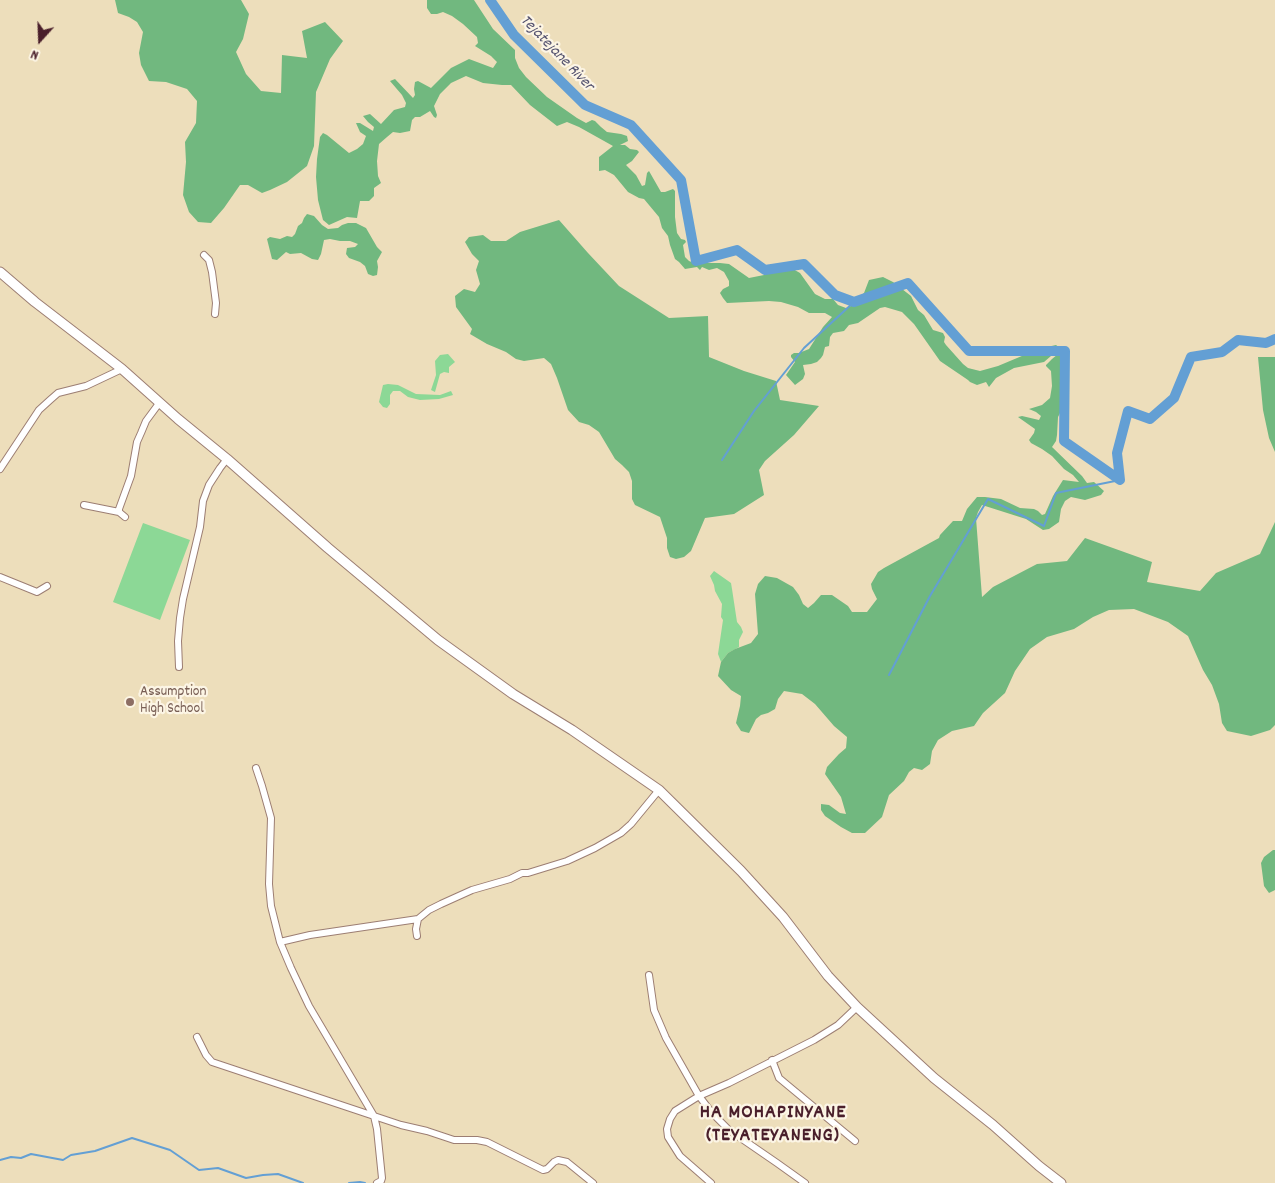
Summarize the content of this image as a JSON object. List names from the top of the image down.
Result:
{
  "districts": ["HA MOHAPINYANE (TEYATEYANENG)"],
  "water": ["Tejatejane River"],
  "places": ["Assumption High School"],
  "north": "bottom"
}
